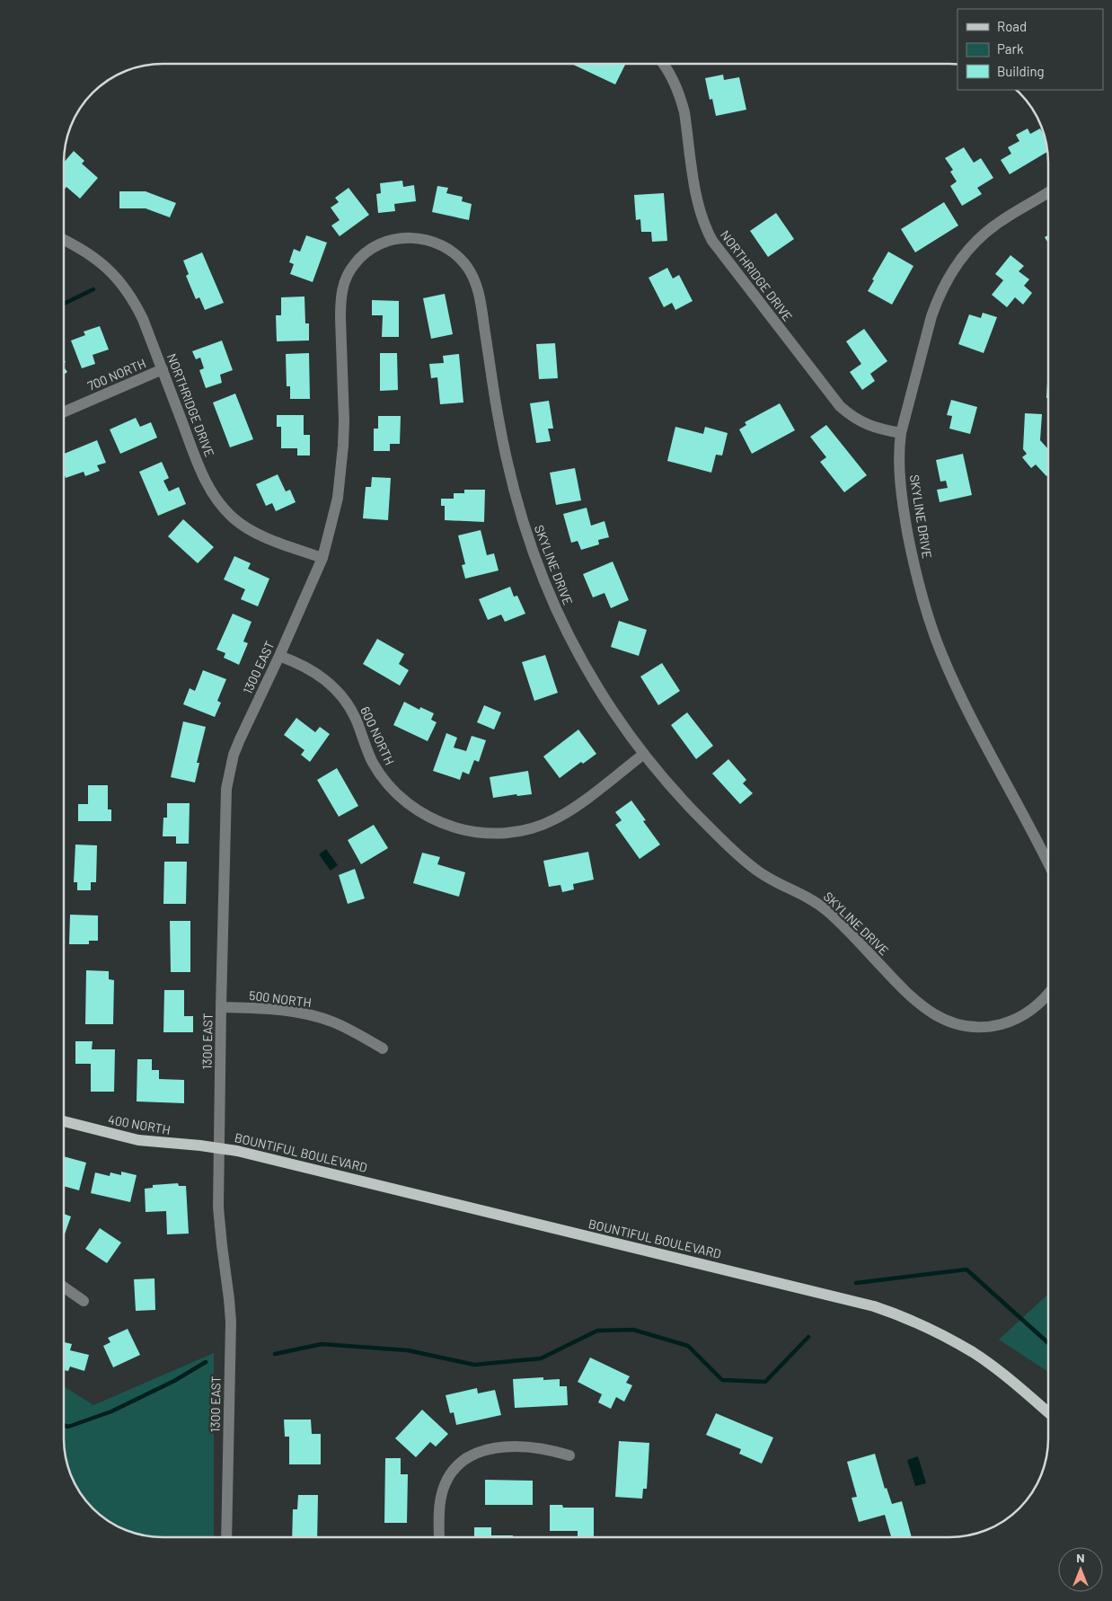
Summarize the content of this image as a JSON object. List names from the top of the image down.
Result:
{
  "streets": {
    "main road": ["400 NORTH", "BOUNTIFUL BOULEVARD"],
    "street": [
      "NORTHRIDGE DRIVE",
      "700 NORTH",
      "SKYLINE DRIVE",
      "1300 EAST",
      "600 NORTH",
      "500 NORTH"
    ]
  },
  "crossings": [
    ["NORTHRIDGE DRIVE", "700 NORTH"],
    ["NORTHRIDGE DRIVE", "SKYLINE DRIVE"],
    ["NORTHRIDGE DRIVE", "1300 EAST"],
    ["SKYLINE DRIVE", "1300 EAST"],
    ["SKYLINE DRIVE", "600 NORTH"],
    ["1300 EAST", "600 NORTH"],
    ["1300 EAST", "500 NORTH"],
    ["1300 EAST", "400 NORTH"],
    ["1300 EAST", "BOUNTIFUL BOULEVARD"],
    ["400 NORTH", "BOUNTIFUL BOULEVARD"]
  ],
  "legend": ["Road", "Park", "Building"],
  "north": "top"
}
